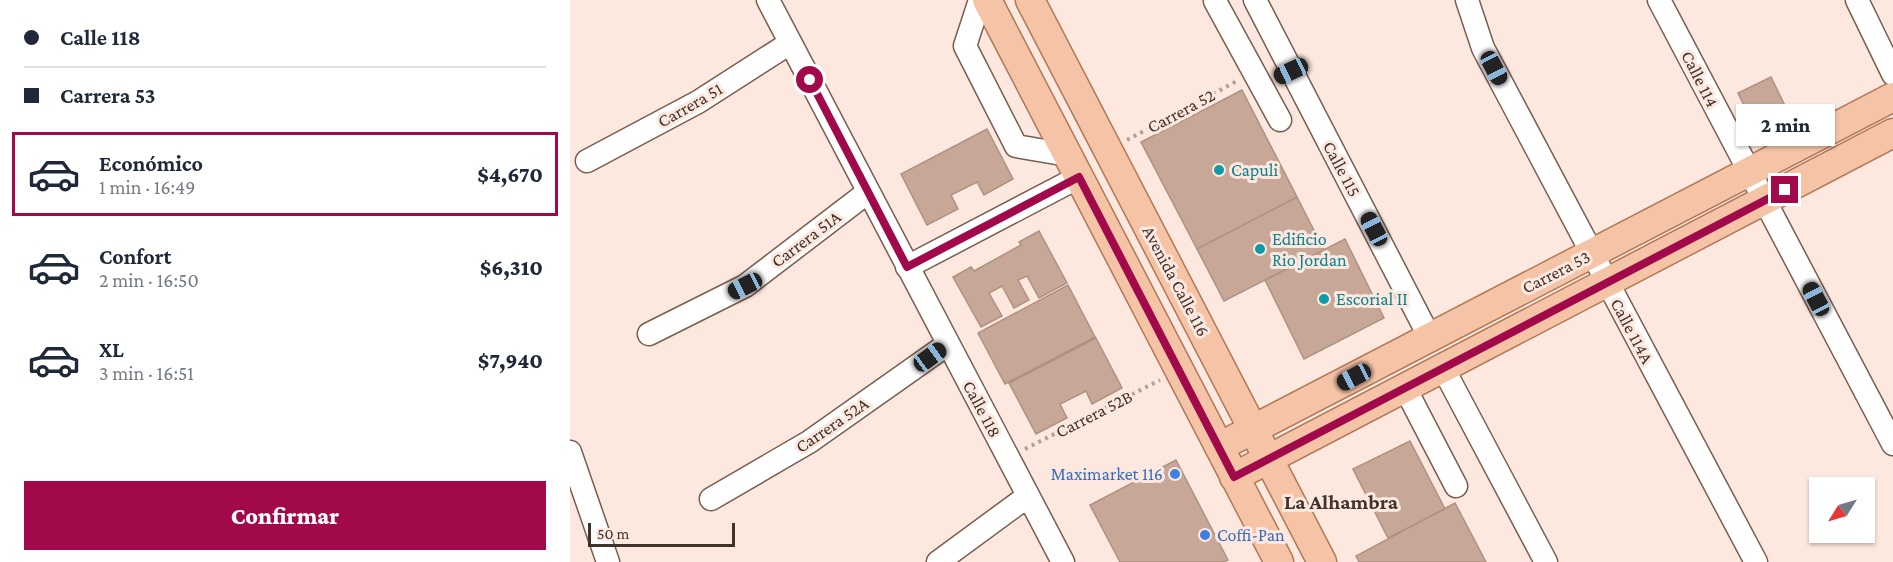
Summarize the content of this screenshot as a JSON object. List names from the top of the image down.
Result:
{
  "streets": {
    "main road": ["Carrera 53", "Avenida Calle 116"],
    "street": [
      "Calle 114",
      "Carrera 51",
      "Calle 115",
      "Carrera 51A",
      "Calle 114A",
      "Calle 118",
      "Carrera 52A"
    ],
    "path": ["Carrera 52", "Carrera 52B"]
  },
  "crossings": [
    ["Calle 114", "Carrera 53"],
    ["Carrera 51", "Calle 118"],
    ["Carrera 52", "Avenida Calle 116"],
    ["Calle 115", "Carrera 53"],
    ["Carrera 51A", "Calle 118"],
    ["Carrera 53", "Avenida Calle 116"],
    ["Carrera 53", "Calle 114A"],
    ["Avenida Calle 116", "Carrera 52B"],
    ["Calle 118", "Carrera 52B"],
    ["Calle 118", "Carrera 52A"]
  ],
  "districts": ["La Alhambra"],
  "places": [
    "Capuli",
    "Edificio Rio Jordan",
    "Escorial II",
    "Maximarket 116",
    "Coffi-Pan"
  ],
  "scale_bar": "50 m",
  "north": "bottom left",
  "page": {
    "banner": ["Calle 118", "Carrera 53"],
    "bubble": "2 min",
    "list": [
      {
        "name": "Económico",
        "note": "1 min · 16:49",
        "value": "$4,670"
      },
      {
        "name": "Confort",
        "note": "2 min · 16:50",
        "value": "$6,310"
      },
      {
        "name": "XL",
        "note": "3 min · 16:51",
        "value": "$7,940"
      }
    ],
    "buttons": "Confirmar",
    "scale": "50 m"
  }
}
